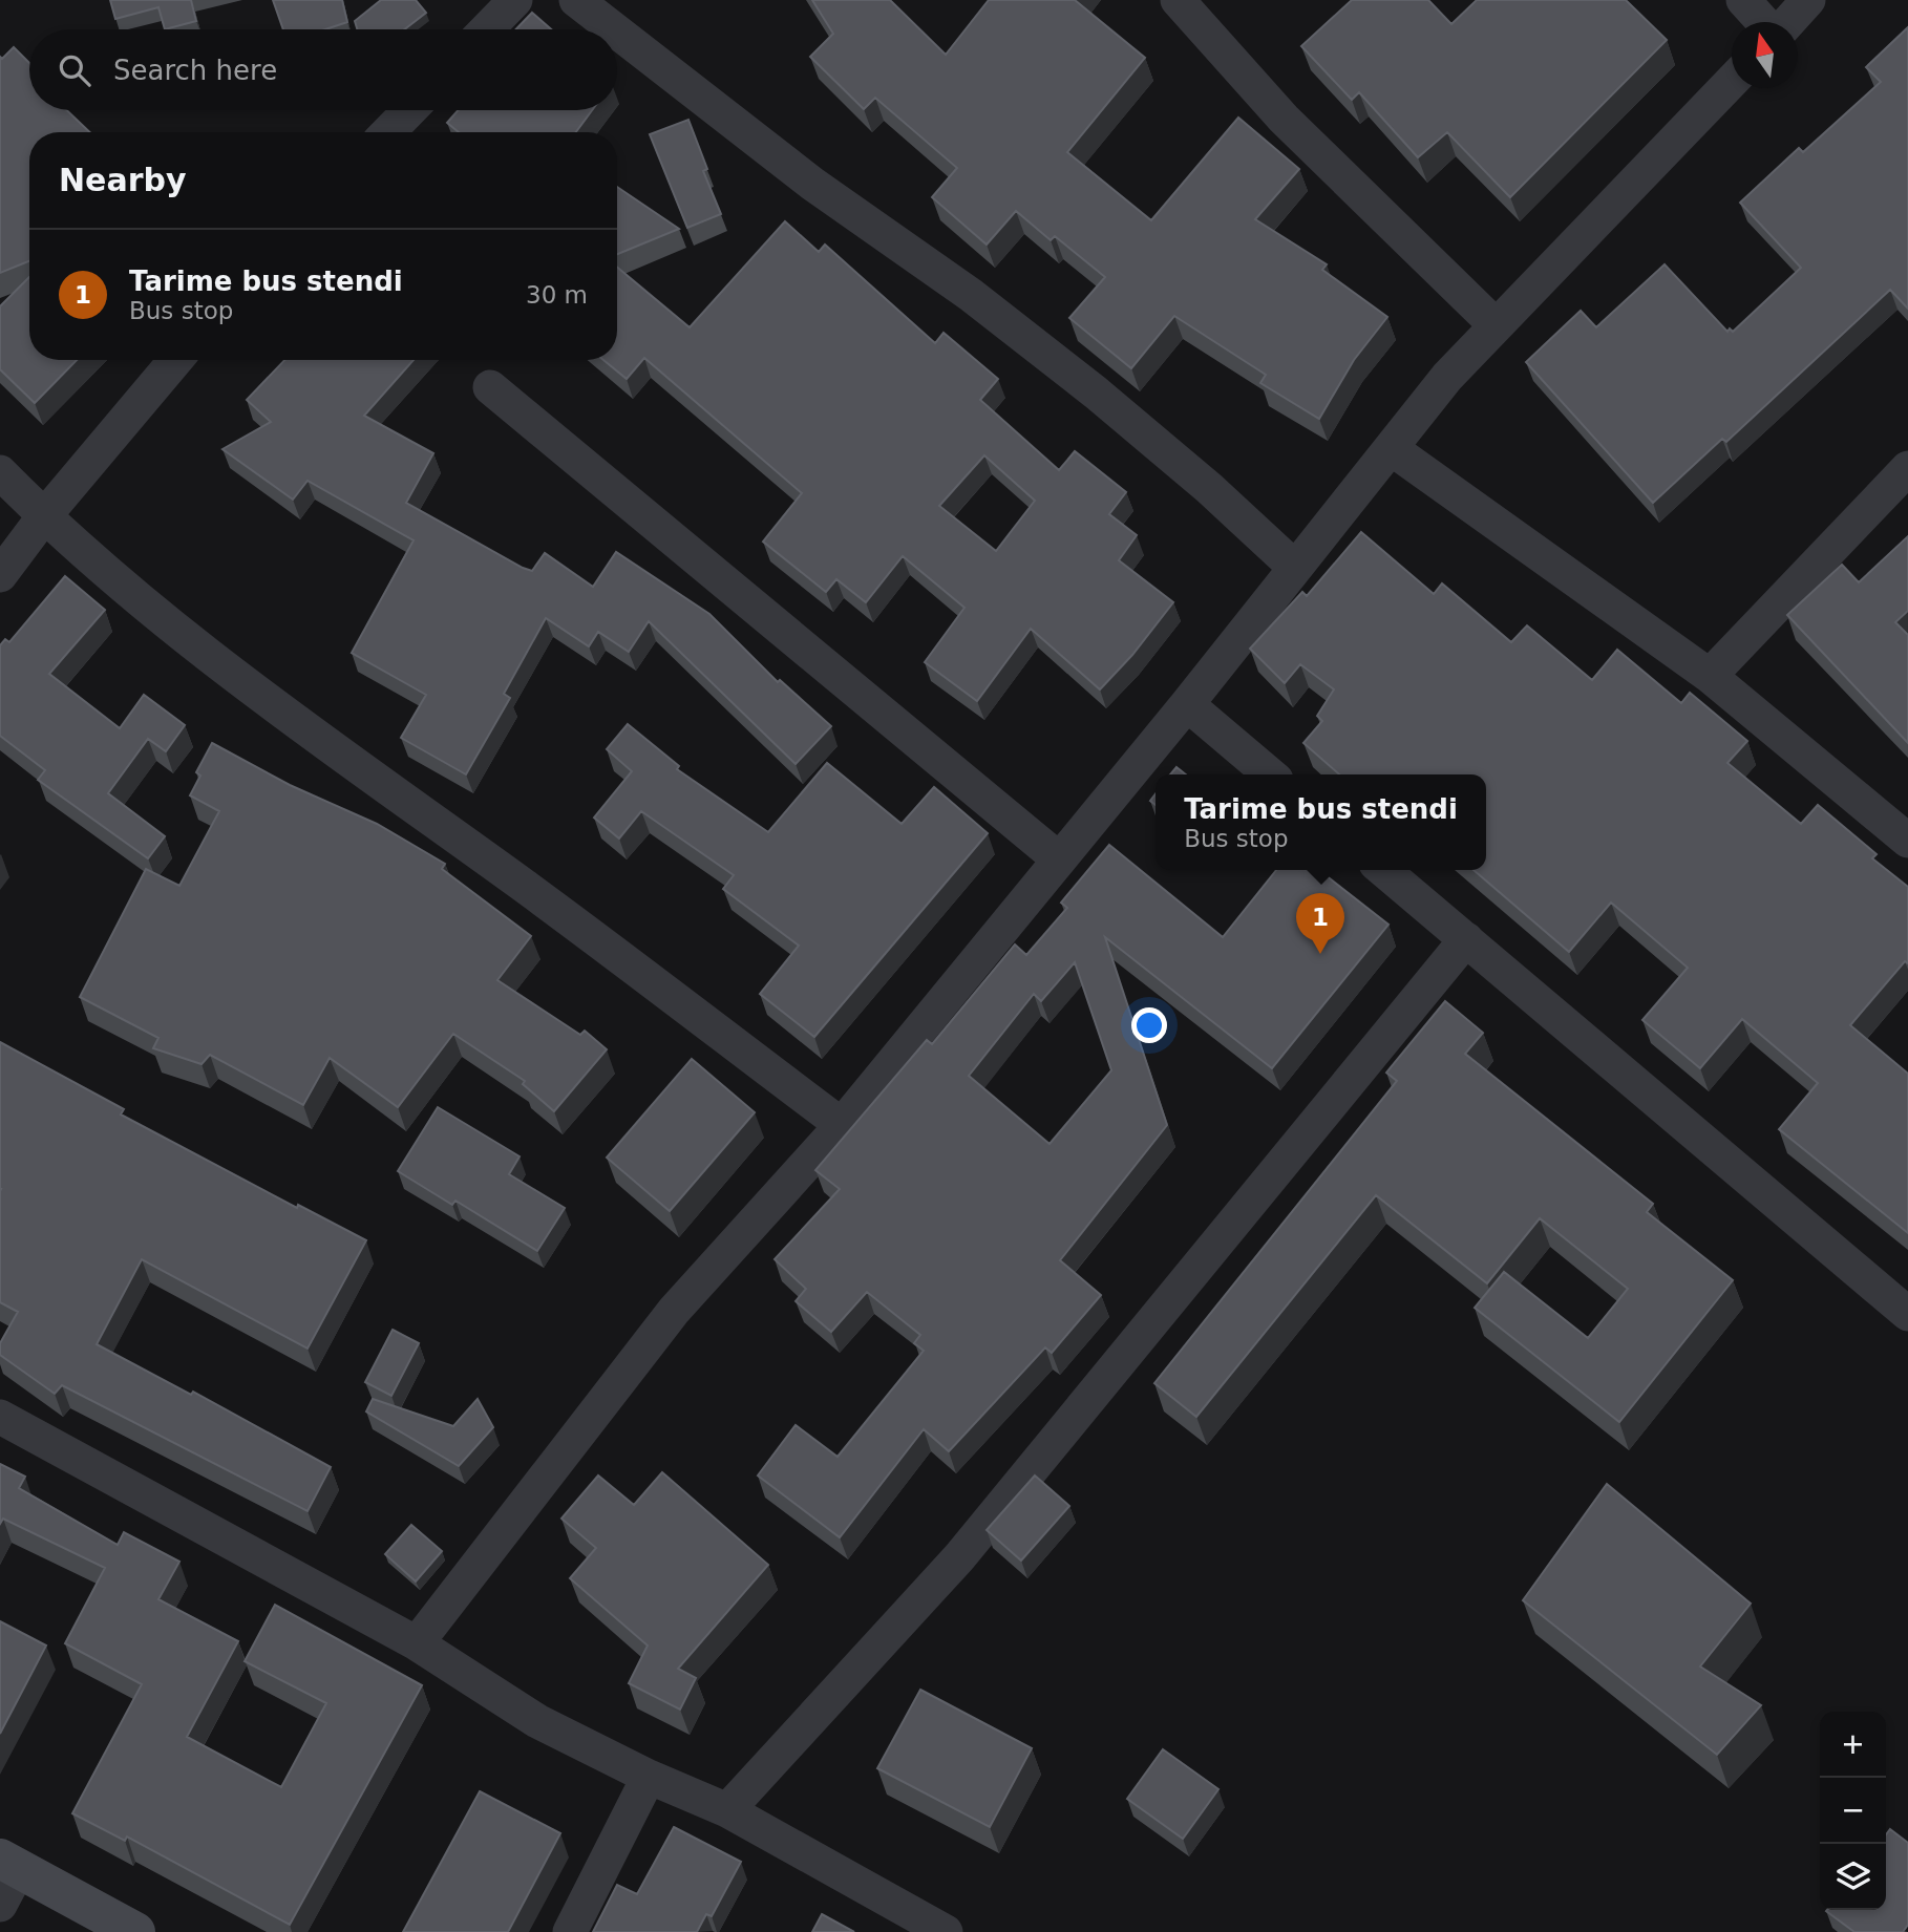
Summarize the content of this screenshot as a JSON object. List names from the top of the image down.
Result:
{
  "north": "top",
  "page": {
    "search": "Search here",
    "heading": "Nearby",
    "list": [
      {
        "mark": "1",
        "name": "Tarime bus stendi",
        "note": "Bus stop",
        "value": "30 m"
      }
    ],
    "popup": ["Tarime bus stendi", "Bus stop"],
    "pins": "1",
    "map_buttons": ["+", "−"]
  }
}
